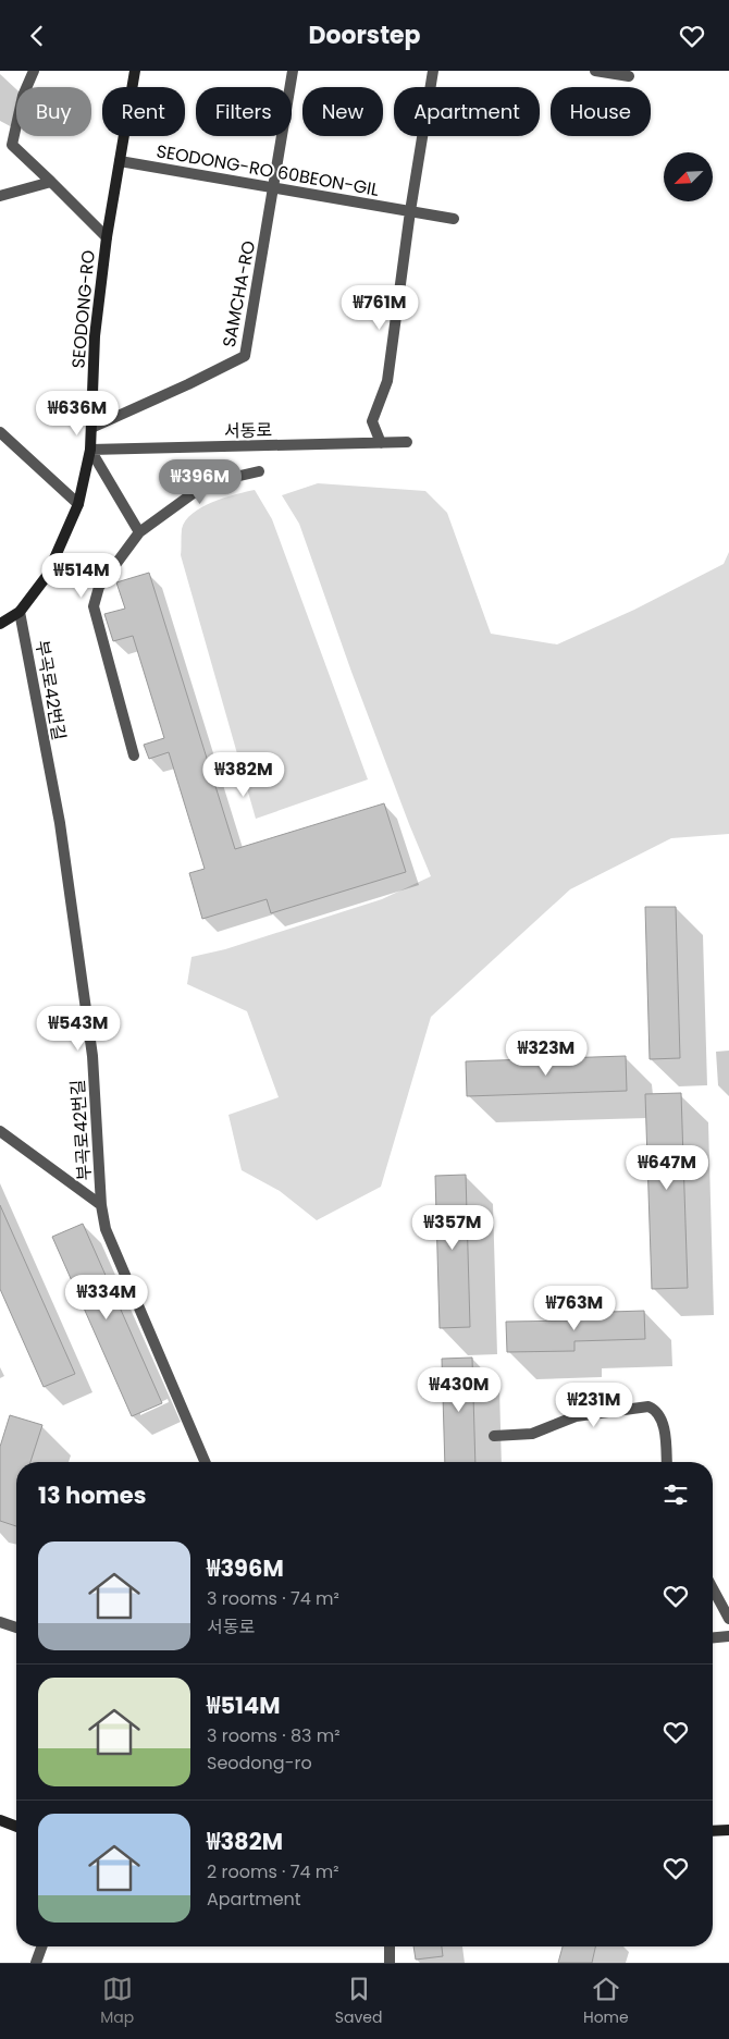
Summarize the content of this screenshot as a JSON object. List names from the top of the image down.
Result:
{
  "streets": {
    "street": [
      "SEODONG-RO 60BEON-GIL",
      "SAMCHA-RO",
      "SEODONG-RO",
      "서동로",
      "부곡로42번길"
    ]
  },
  "crossings": [
    ["SEODONG-RO 60BEON-GIL", "SAMCHA-RO"],
    ["SEODONG-RO 60BEON-GIL", "SEODONG-RO"],
    ["SAMCHA-RO", "SEODONG-RO"],
    ["SEODONG-RO", "서동로"],
    ["SEODONG-RO", "부곡로42번길"]
  ],
  "north": "bottom left",
  "page": {
    "header": "Doorstep",
    "chip": [
      "Buy",
      "Rent",
      "Filters",
      "New",
      "Apartment",
      "House"
    ],
    "price": [
      "₩761M",
      "₩636M",
      "₩396M",
      "₩514M",
      "₩382M",
      "₩543M",
      "₩323M",
      "₩647M",
      "₩357M",
      "₩334M",
      "₩763M",
      "₩430M",
      "₩231M"
    ],
    "heading": "13 homes",
    "list": [
      {
        "name": "₩396M",
        "note": "3 rooms · 74 m² · 서동로"
      },
      {
        "name": "₩514M",
        "note": "3 rooms · 83 m² · Seodong-ro"
      },
      {
        "name": "₩382M",
        "note": "2 rooms · 74 m² · Apartment"
      }
    ],
    "tabs": ["Map", "Saved", "Home"]
  }
}
